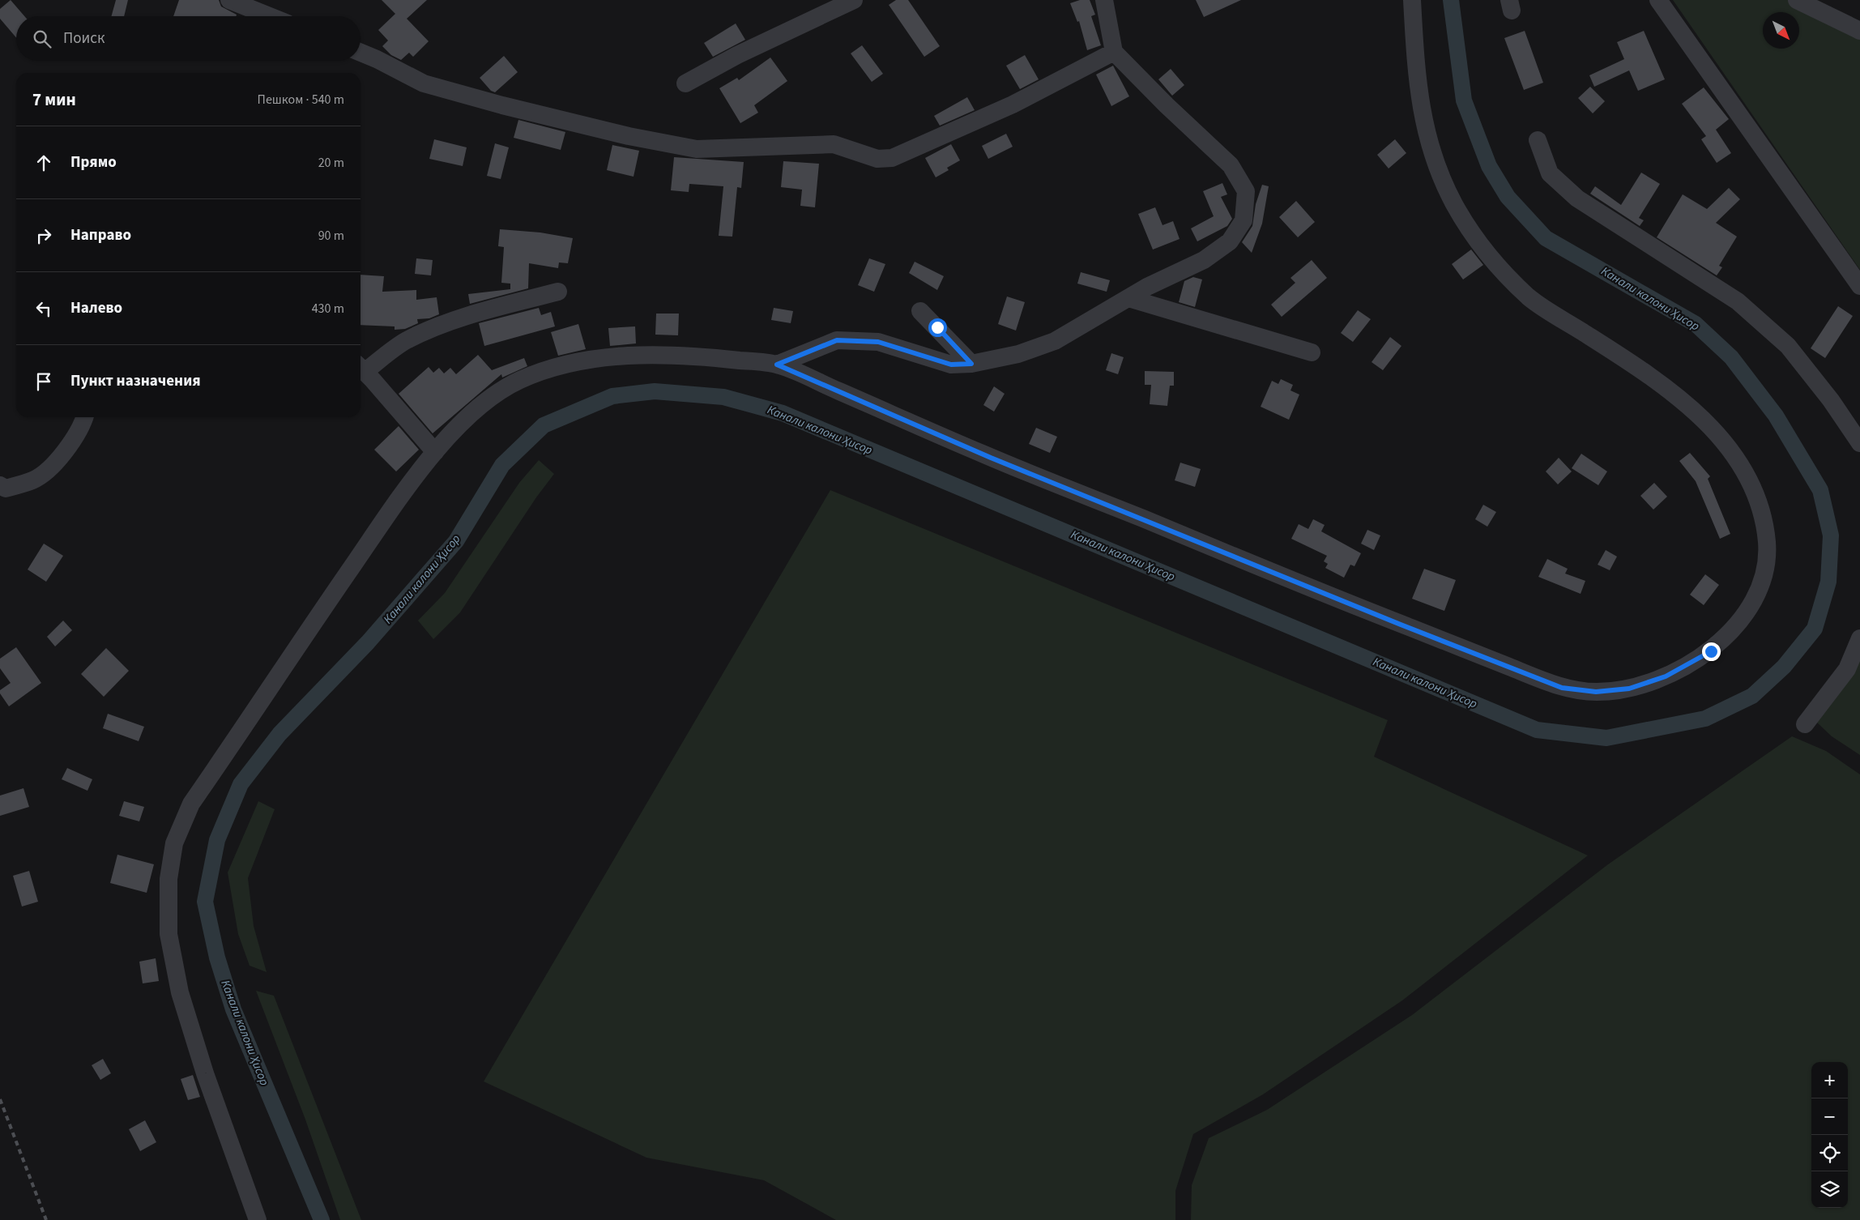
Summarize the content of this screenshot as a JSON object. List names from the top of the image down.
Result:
{
  "water": ["Канали калони Ҳисор"],
  "north": "bottom right",
  "page": {
    "search": "Поиск",
    "heading": ["7 мин", "Пешком · 540 m"],
    "list": [
      ["Прямо", "20 m"],
      ["Направо", "90 m"],
      ["Налево", "430 m"],
      "Пункт назначения"
    ],
    "map_buttons": ["+", "−"]
  }
}
